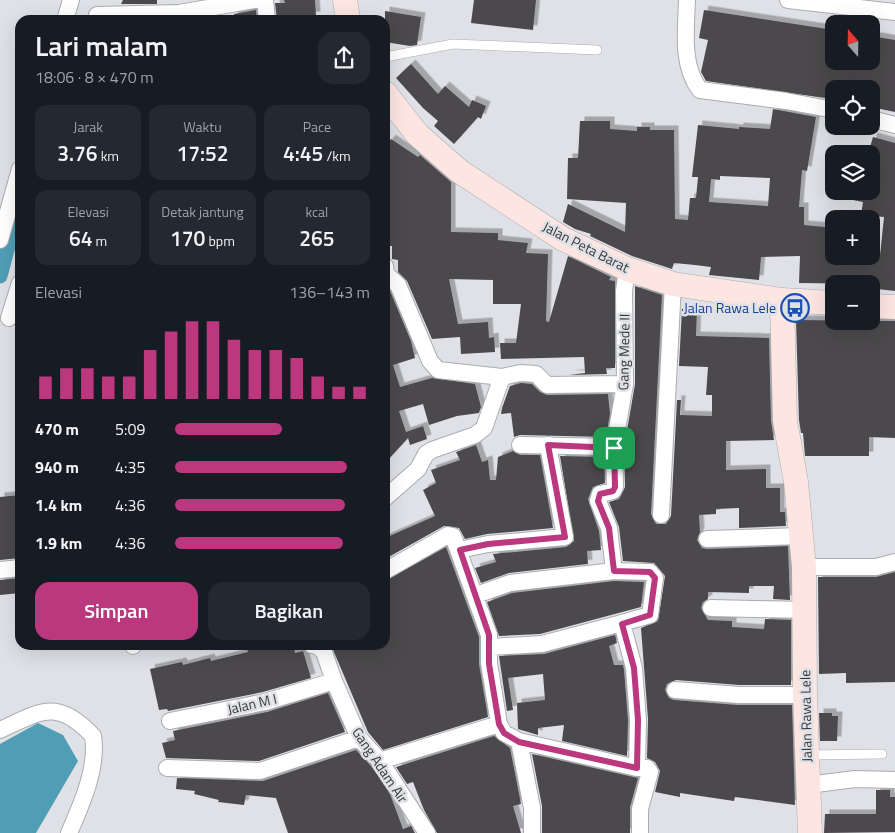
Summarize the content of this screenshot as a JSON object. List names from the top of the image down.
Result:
{
  "streets": {
    "main road": ["Jalan Peta Barat", "Jalan Rawa Lele"],
    "street": ["Gang Mede II", "Jalan M I", "Gang Adam Air"]
  },
  "crossings": [
    ["Jalan Peta Barat", "Gang Mede II"],
    ["Jalan Peta Barat", "Jalan Rawa Lele"],
    ["Jalan M I", "Gang Adam Air"]
  ],
  "places": {
    "bus stop": ["Jalan Rawa Lele"]
  },
  "north": "top",
  "page": {
    "map_buttons": ["+", "−"],
    "heading": ["Lari malam", "18:06 · 8 × 470 m"],
    "stats": [
      ["Jarak", "3.76 km"],
      ["Waktu", "17:52"],
      ["Pace", "4:45 /km"],
      ["Elevasi", "64 m"],
      ["Detak jantung", "170 bpm"],
      ["kcal", "265"]
    ],
    "chart": ["Elevasi", "136–143 m"],
    "list": [
      {
        "name": "470 m",
        "note": "5:09"
      },
      {
        "name": "940 m",
        "note": "4:35"
      },
      {
        "name": "1.4 km",
        "note": "4:36"
      },
      {
        "name": "1.9 km",
        "note": "4:36"
      }
    ],
    "buttons": ["Simpan", "Bagikan"]
  }
}
